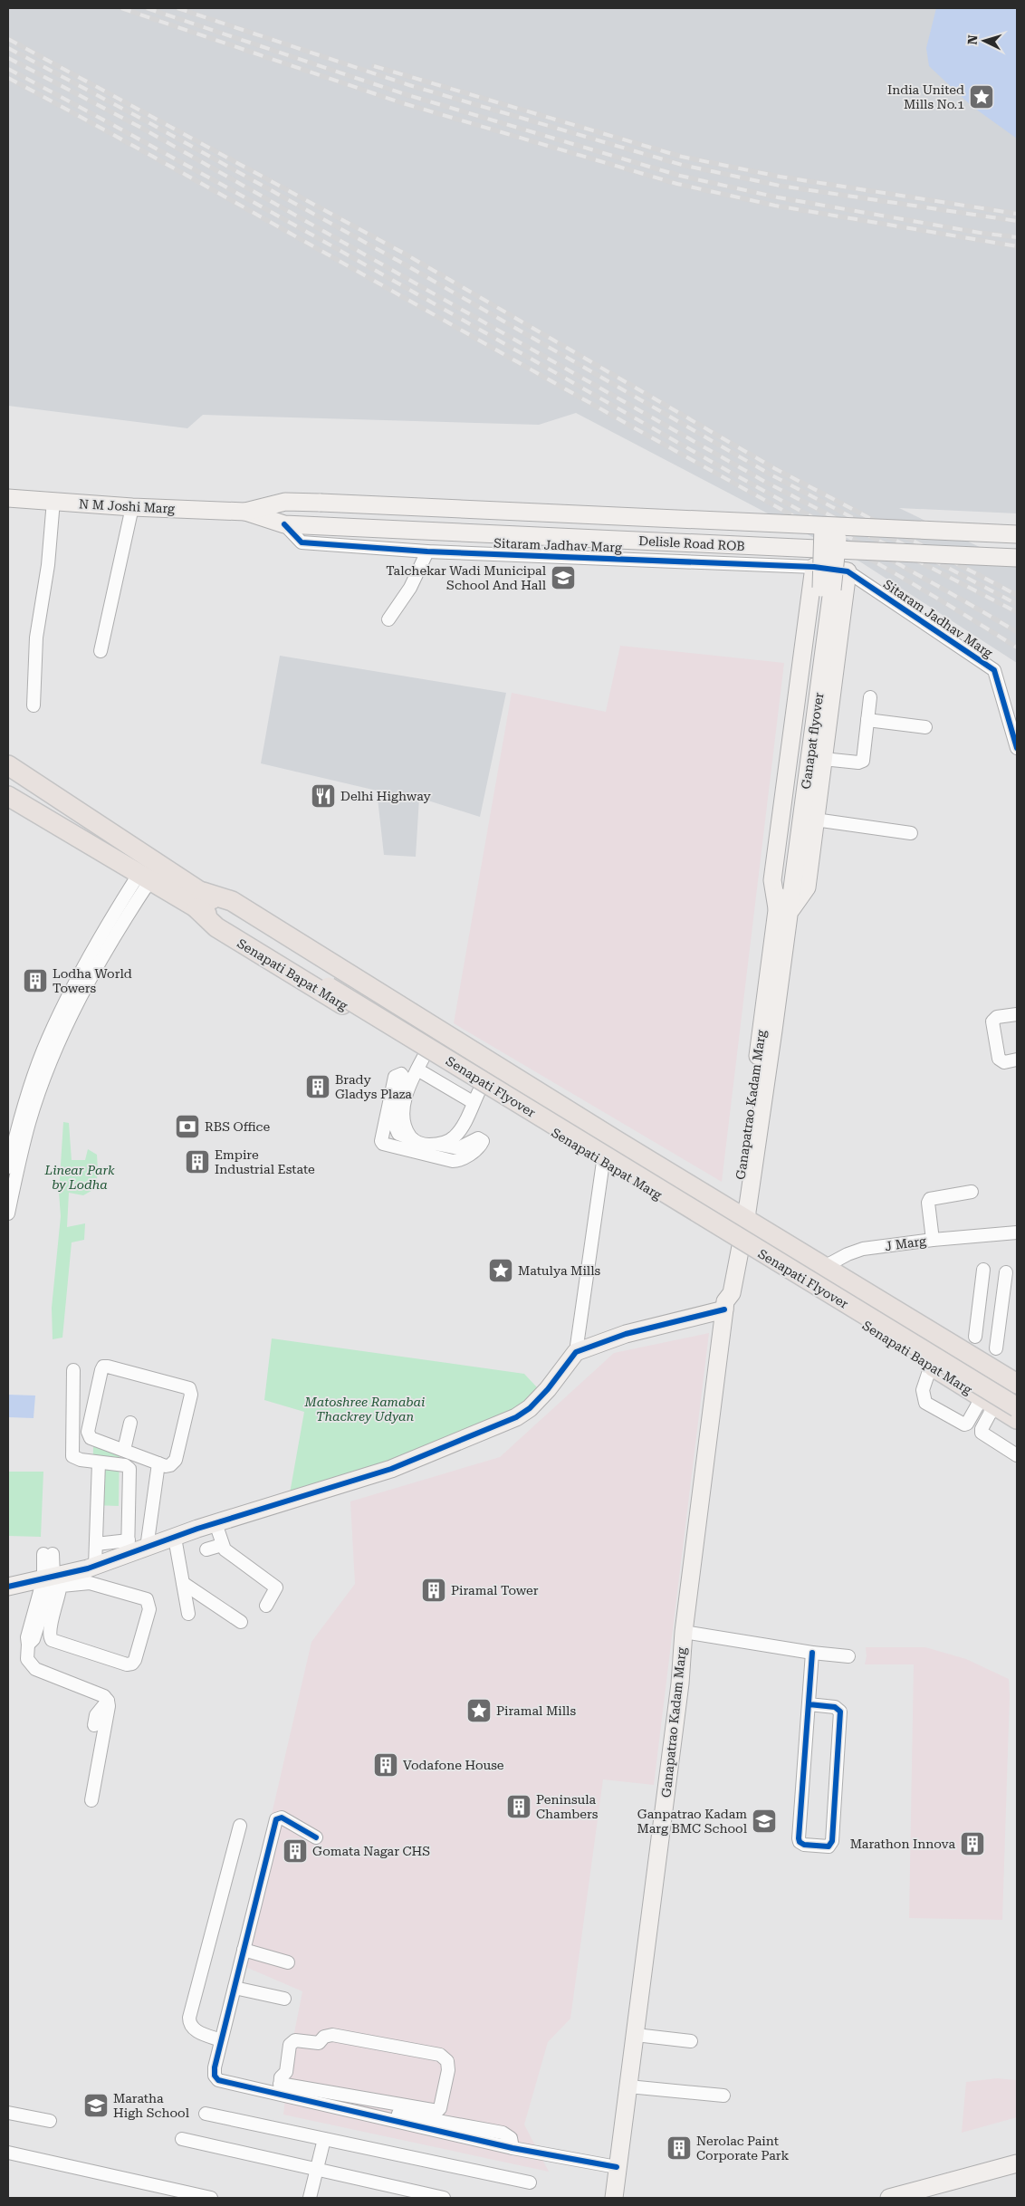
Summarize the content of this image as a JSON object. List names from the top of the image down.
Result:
{
  "streets": {
    "main road": [
      "N M Joshi Marg",
      "Delisle Road ROB",
      "Ganapat flyover",
      "Senapati Bapat Marg",
      "Senapati Flyover",
      "Ganapatrao Kadam Marg"
    ],
    "street": ["Sitaram Jadhav Marg", "J Marg"]
  },
  "crossings": [
    ["N M Joshi Marg", "Delisle Road ROB"],
    ["Delisle Road ROB", "Sitaram Jadhav Marg"],
    ["Delisle Road ROB", "Ganapat flyover"],
    ["Ganapat flyover", "Ganapatrao Kadam Marg"],
    ["Senapati Bapat Marg", "Senapati Flyover"],
    ["Senapati Bapat Marg", "Ganapatrao Kadam Marg"],
    ["Senapati Bapat Marg", "J Marg"]
  ],
  "parks": ["Linear Park by Lodha", "Matoshree Ramabai Thackrey Udyan"],
  "places": {
    "place": ["India United Mills No.1", "Matulya Mills", "Piramal Mills"],
    "school or university": ["Talchekar Wadi Municipal School And Hall", "Ganpatrao Kadam Marg BMC School", "Maratha High School"],
    "restaurant": ["Delhi Highway"],
    "building": [
      "Lodha World Towers",
      "Brady Gladys Plaza",
      "Empire Industrial Estate",
      "Piramal Tower",
      "Vodafone House",
      "Peninsula Chambers",
      "Marathon Innova",
      "Gomata Nagar CHS",
      "Nerolac Paint Corporate Park"
    ],
    "bank": ["RBS Office"]
  },
  "north": "left"
}
